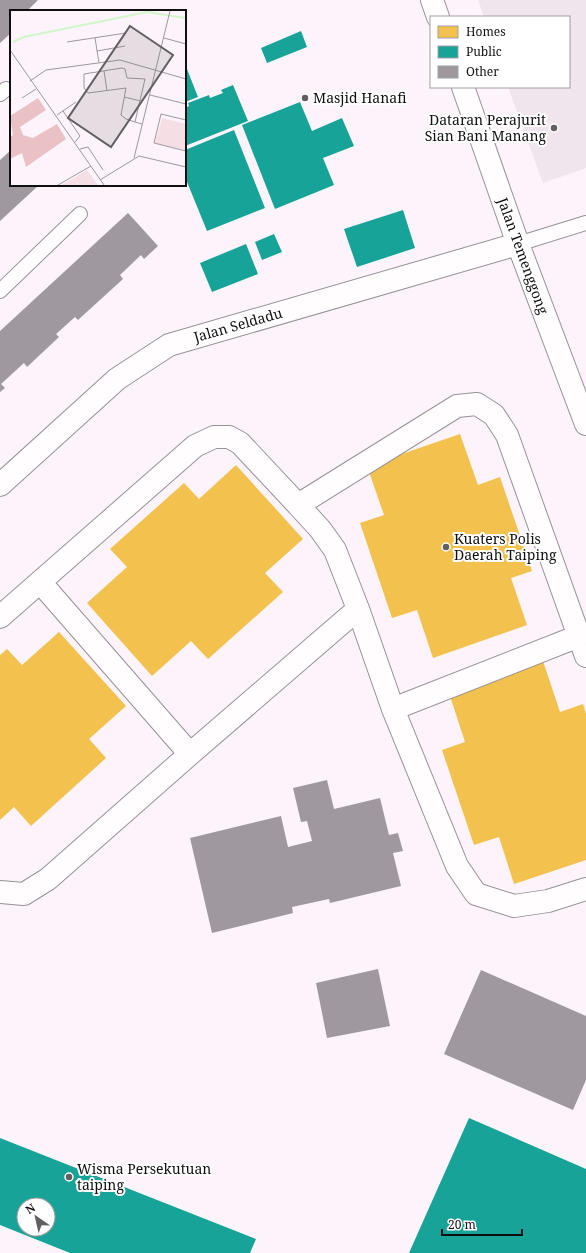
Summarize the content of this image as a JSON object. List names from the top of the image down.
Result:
{
  "streets": {
    "street": ["Jalan Temenggong", "Jalan Seldadu"]
  },
  "crossings": [
    ["Jalan Temenggong", "Jalan Seldadu"]
  ],
  "places": [
    "Masjid Hanafi",
    "Dataran Perajurit Sian Bani Manang",
    "Kuaters Polis Daerah Taiping",
    "Wisma Persekutuan taiping"
  ],
  "legend": ["Homes", "Public", "Other"],
  "scale_bar": "20 m",
  "north": "top left"
}
